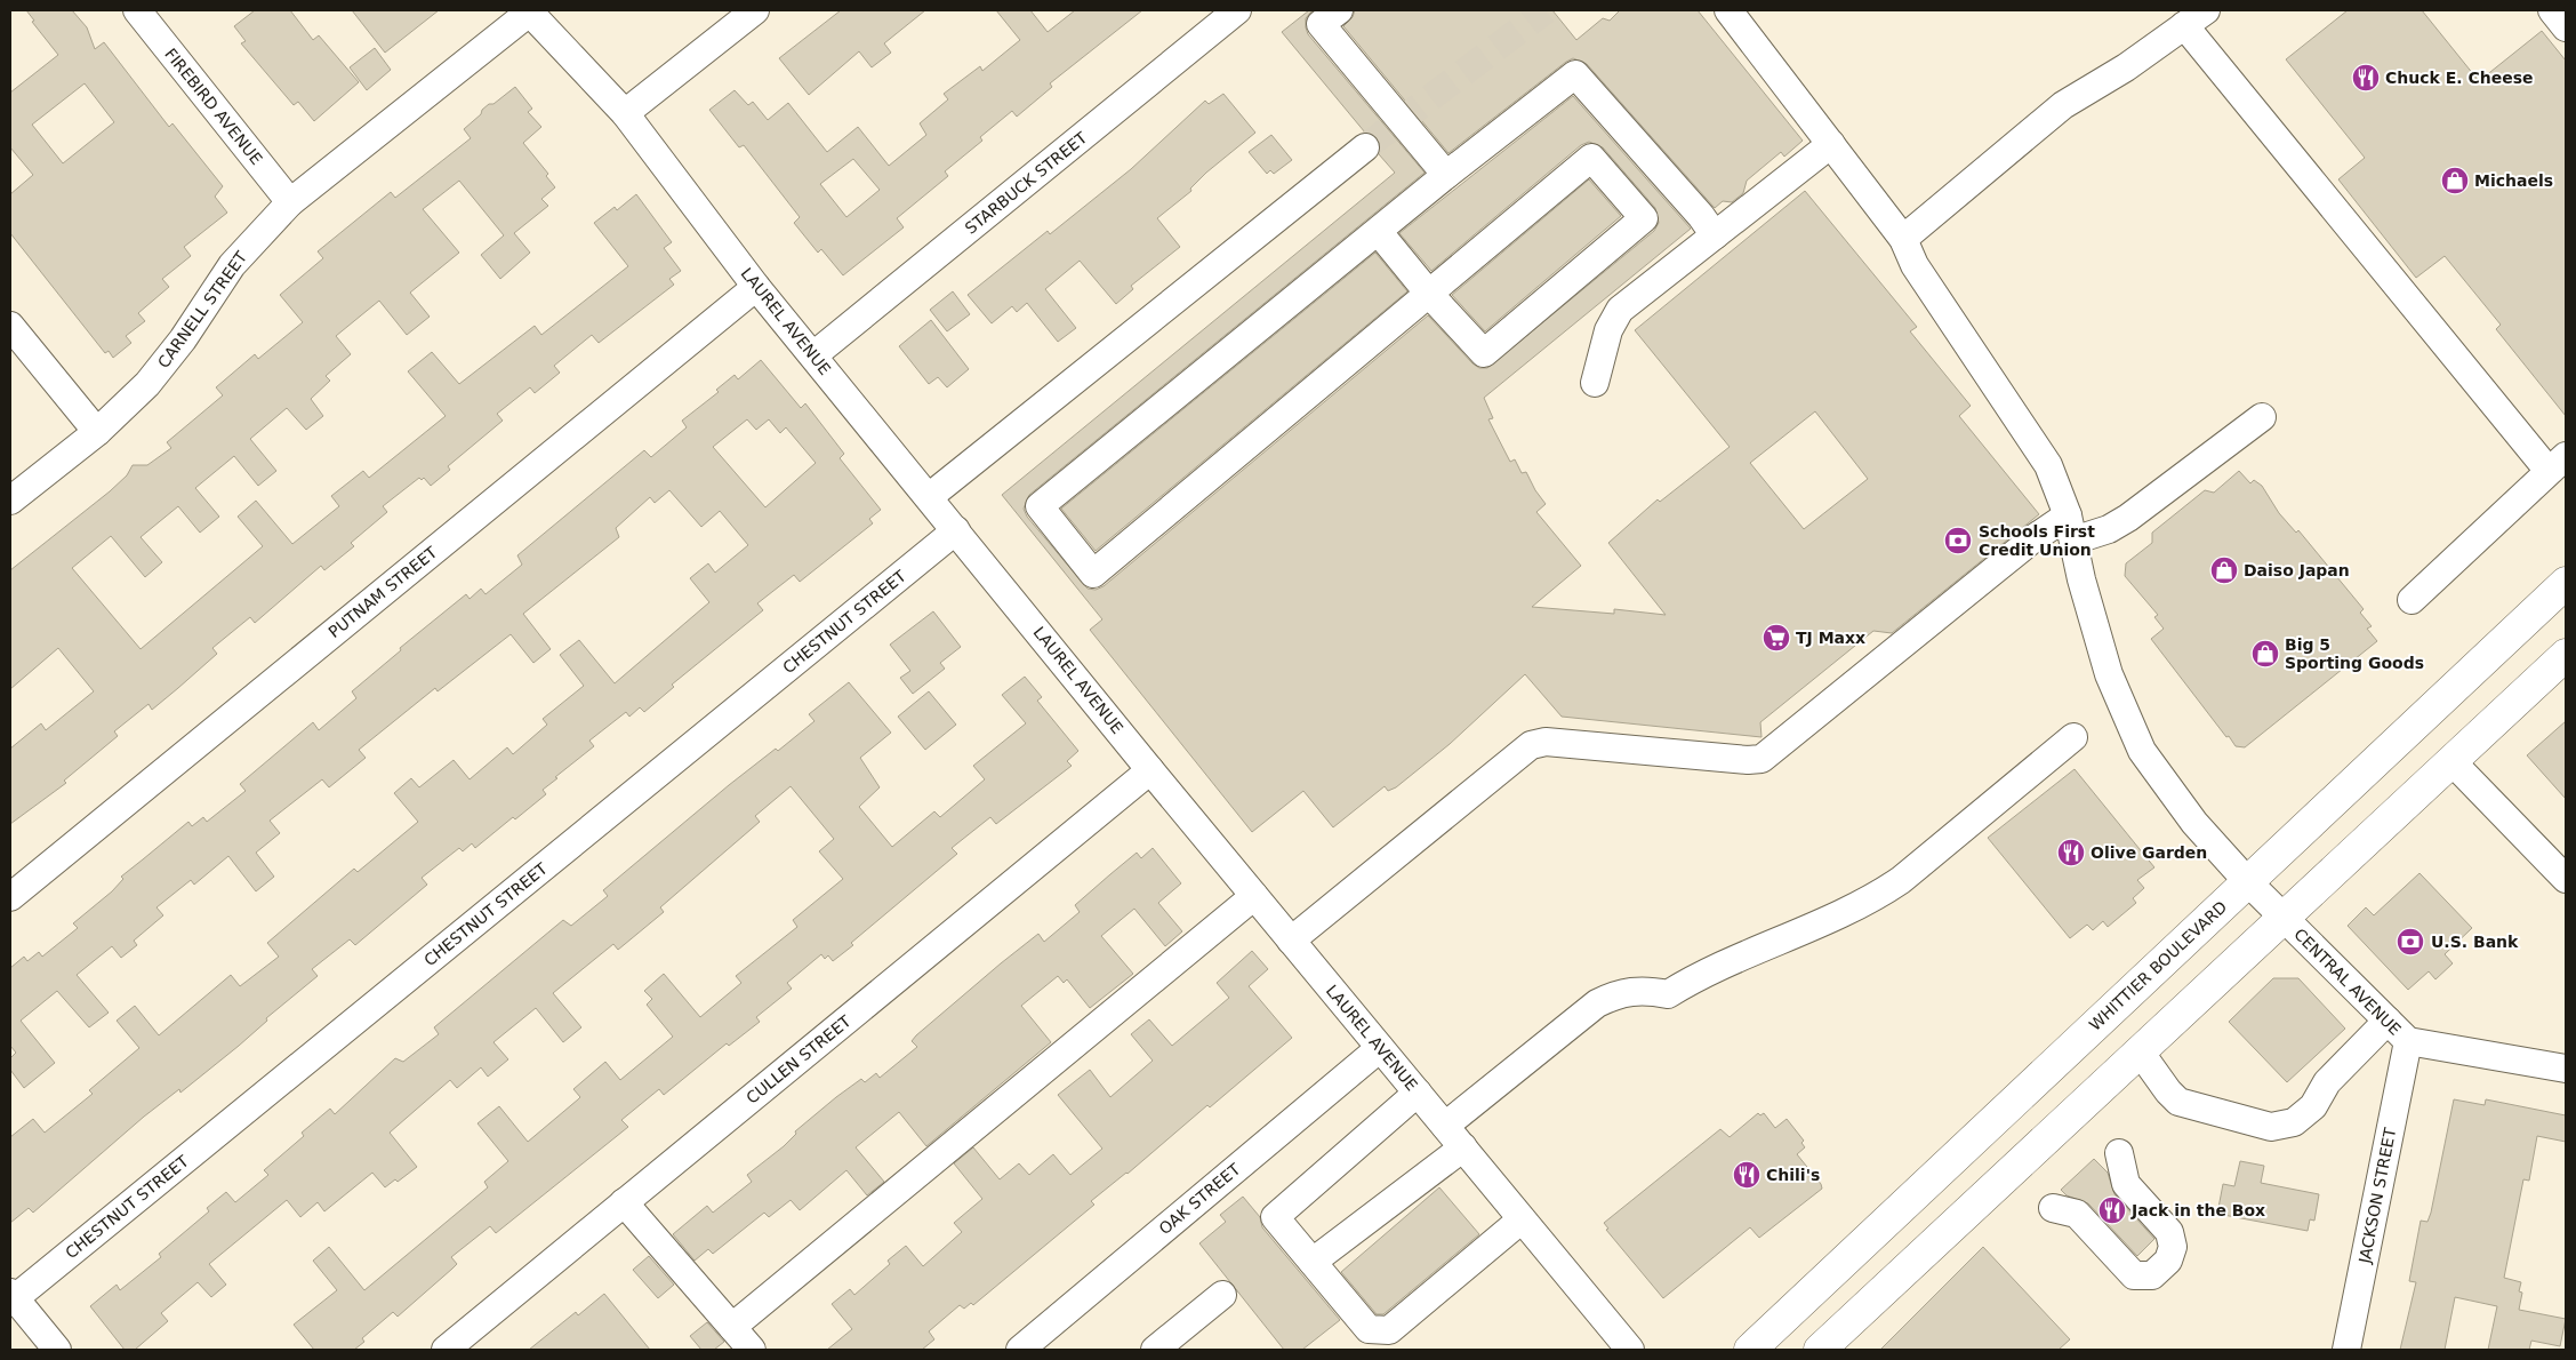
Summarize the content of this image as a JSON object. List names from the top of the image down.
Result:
{
  "streets": {
    "main road": ["WHITTIER BOULEVARD"],
    "street": [
      "FIREBIRD AVENUE",
      "STARBUCK STREET",
      "CARNELL STREET",
      "LAUREL AVENUE",
      "PUTNAM STREET",
      "CHESTNUT STREET",
      "CENTRAL AVENUE",
      "CULLEN STREET",
      "JACKSON STREET",
      "OAK STREET"
    ]
  },
  "crossings": [
    ["FIREBIRD AVENUE", "CARNELL STREET"],
    ["STARBUCK STREET", "LAUREL AVENUE"],
    ["CARNELL STREET", "LAUREL AVENUE"],
    ["LAUREL AVENUE", "PUTNAM STREET"],
    ["LAUREL AVENUE", "CHESTNUT STREET"],
    ["LAUREL AVENUE", "CULLEN STREET"],
    ["LAUREL AVENUE", "OAK STREET"],
    ["WHITTIER BOULEVARD", "CENTRAL AVENUE"],
    ["CENTRAL AVENUE", "JACKSON STREET"]
  ],
  "places": {
    "restaurant": [
      "Chuck E. Cheese",
      "Olive Garden",
      "Chili's",
      "Jack in the Box"
    ],
    "shop": ["Michaels", "Daiso Japan", "Big 5 Sporting Goods"],
    "bank": ["Schools First Credit Union", "U.S. Bank"],
    "supermarket": ["TJ Maxx"]
  }
}
